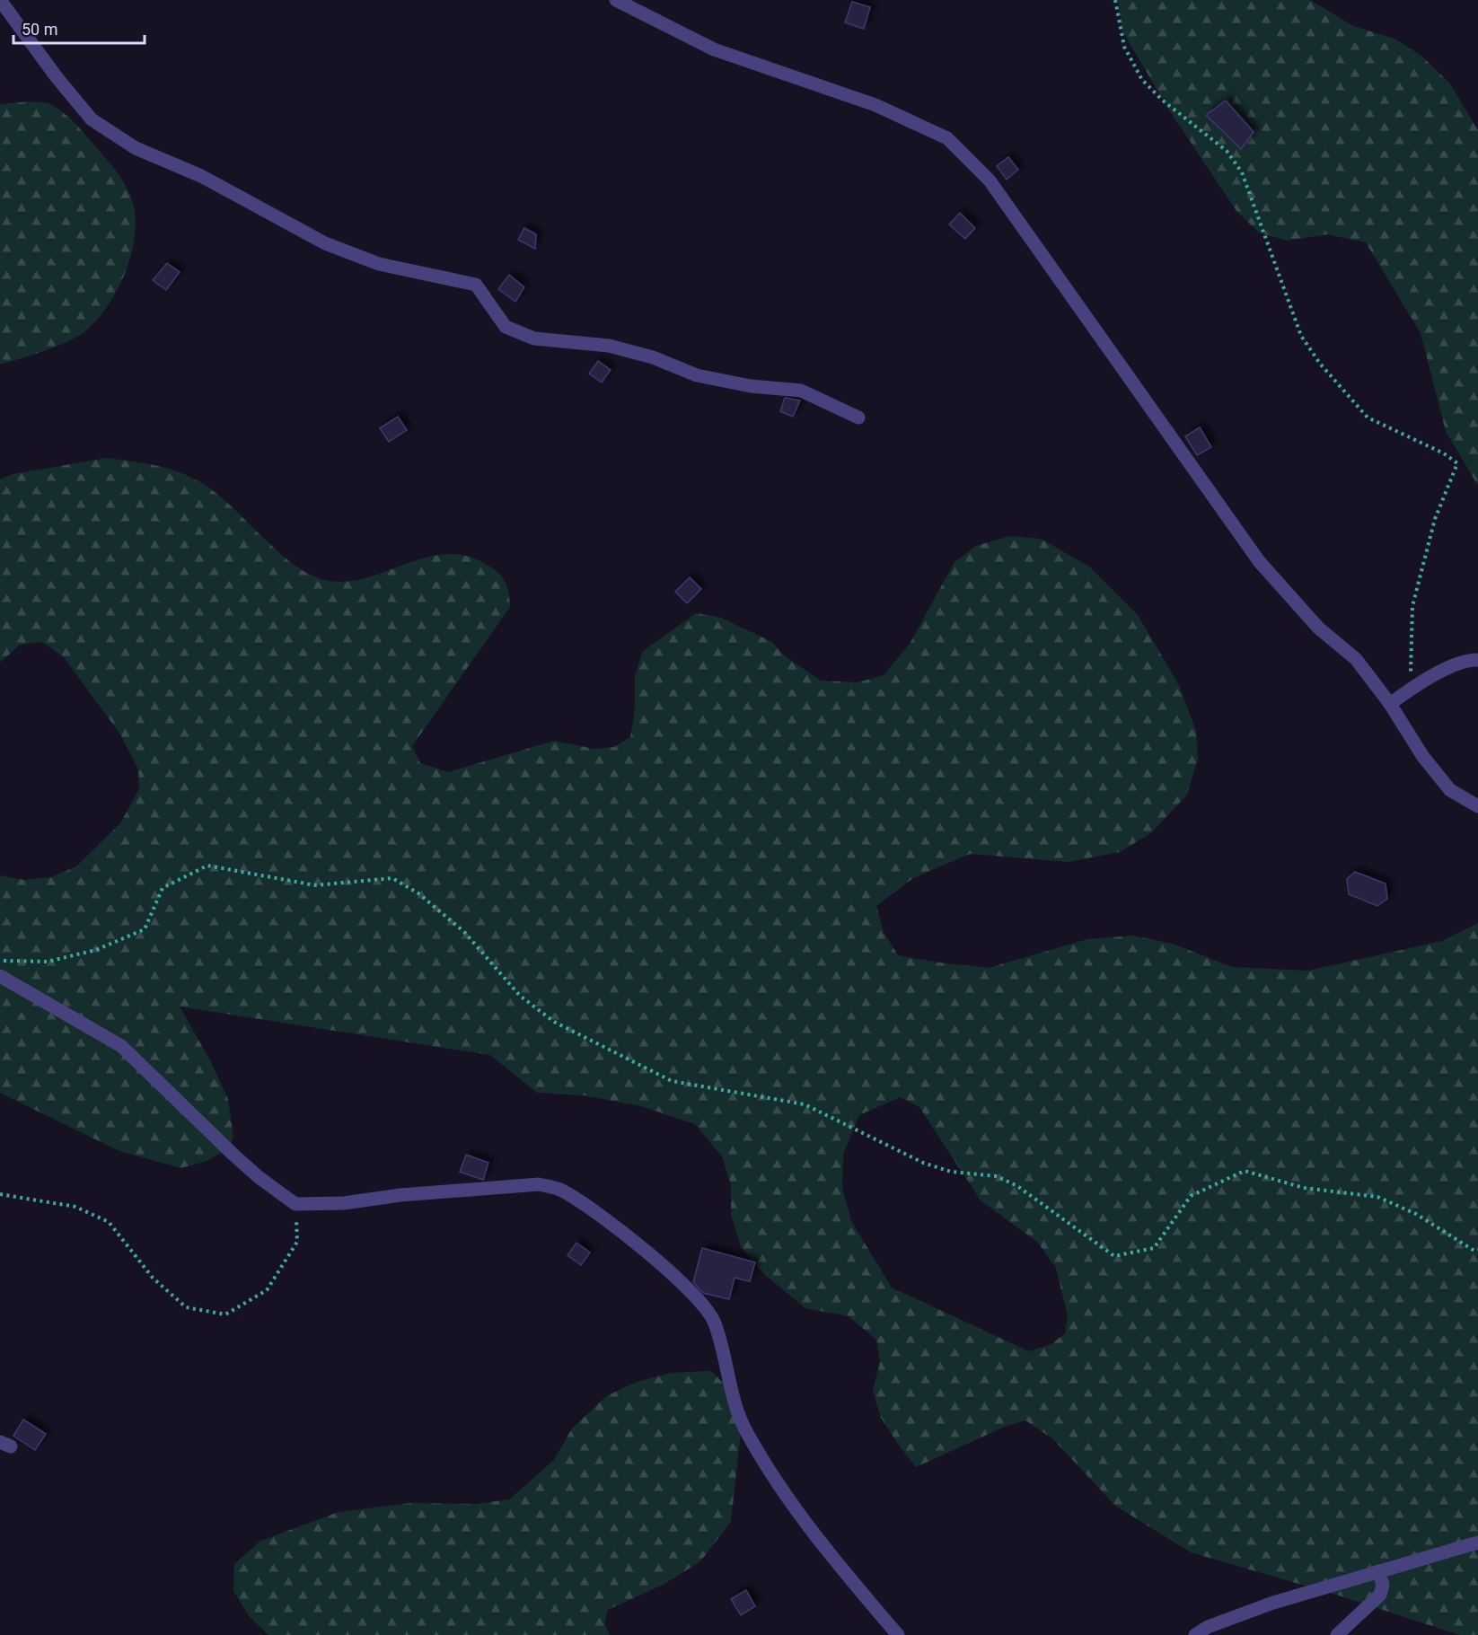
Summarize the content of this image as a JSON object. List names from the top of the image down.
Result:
{
  "scale_bar": "50 m"
}
